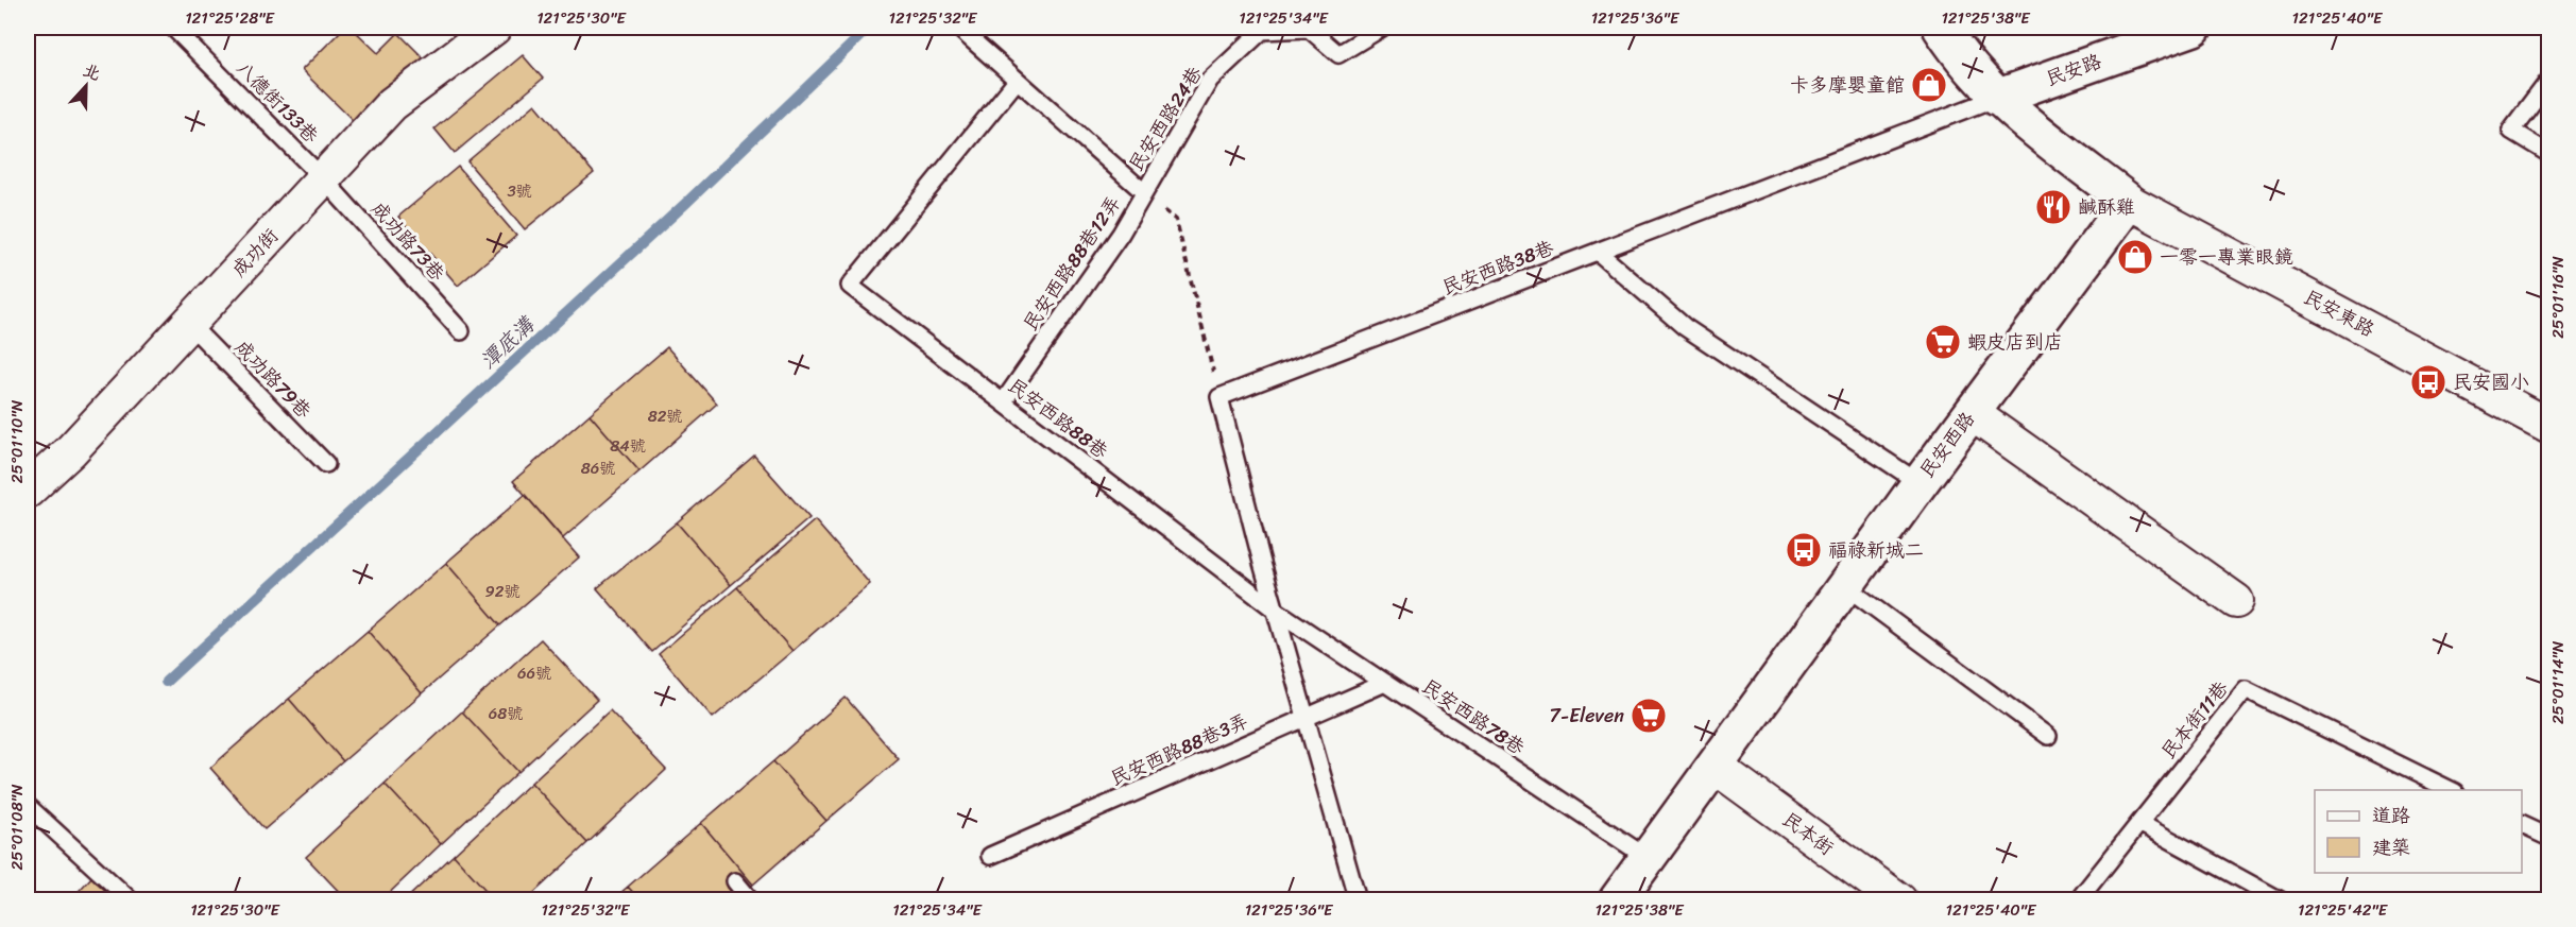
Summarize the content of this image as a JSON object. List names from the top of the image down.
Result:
{
  "streets": {
    "street": [
      "民安路",
      "成功街",
      "民安東路",
      "民安西路",
      "民本街"
    ],
    "lane": [
      "八德街133巷",
      "民安西路24巷",
      "成功路73巷",
      "民安西路88巷12弄",
      "民安西路38巷",
      "成功路79巷",
      "民安西路88巷",
      "民安西路78巷",
      "民本街11巷",
      "民安西路88巷3弄"
    ]
  },
  "crossings": [
    ["民安路", "民安西路38巷"],
    ["八德街133巷", "成功路73巷"],
    ["八德街133巷", "成功街"],
    ["民安西路24巷", "民安西路88巷12弄"],
    ["成功路73巷", "成功街"],
    ["成功街", "成功路79巷"],
    ["民安西路88巷12弄", "民安西路88巷"],
    ["民安東路", "民安西路"],
    ["民安西路88巷", "民安西路78巷"],
    ["民安西路", "民安西路78巷"],
    ["民安西路", "民本街"],
    ["民安西路78巷", "民安西路88巷3弄"]
  ],
  "water": ["潭底溝"],
  "places": {
    "shop": ["卡多摩嬰童館", "一零一專業眼鏡"],
    "restaurant": ["鹹酥雞"],
    "supermarket": ["蝦皮店到店", "7-Eleven"],
    "bus stop": ["民安國小", "福祿新城二"]
  },
  "house_numbers": [
    "3號",
    "82號",
    "84號",
    "86號",
    "92號",
    "66號",
    "68號"
  ],
  "legend": ["道路", "建築"],
  "north": "top",
  "coordinates": [
    "121°25'28\"E",
    "121°25'30\"E",
    "121°25'32\"E",
    "121°25'34\"E",
    "121°25'36\"E",
    "121°25'38\"E",
    "121°25'40\"E",
    "25°01'16\"N",
    "25°01'10\"N",
    "25°01'14\"N",
    "25°01'08\"N",
    "121°25'42\"E"
  ]
}
